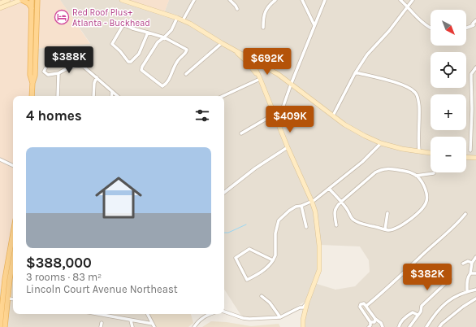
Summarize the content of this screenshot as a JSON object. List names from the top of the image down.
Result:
{
  "places": {
    "hotel": ["Red Roof Plus+ Atlanta - Buckhead"]
  },
  "north": "bottom right",
  "page": {
    "map_buttons": ["+", "−"],
    "price": [
      "$388K",
      "$692K",
      "$409K",
      "$382K"
    ],
    "heading": "4 homes",
    "list": [
      {
        "name": "$388,000",
        "note": "3 rooms · 83 m² · Lincoln Court Avenue Northeast"
      }
    ]
  }
}
